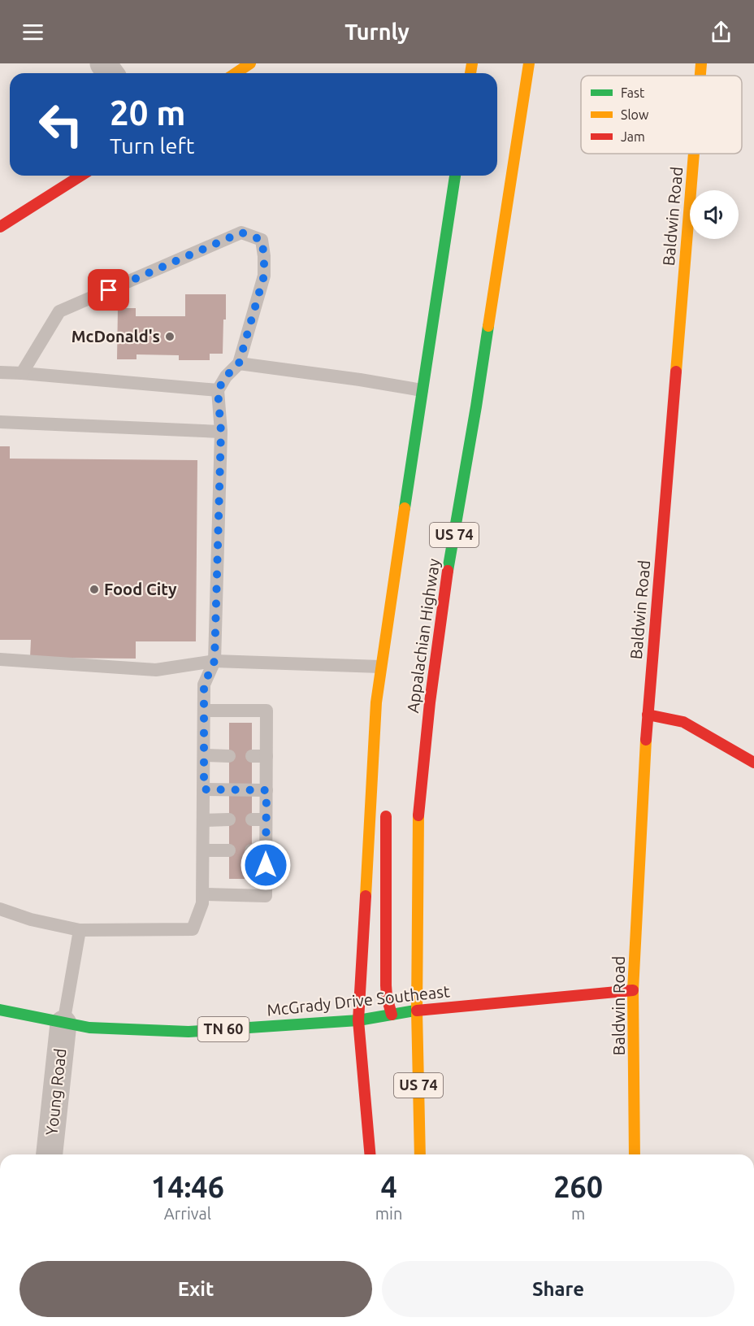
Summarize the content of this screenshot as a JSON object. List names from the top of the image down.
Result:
{
  "streets": {
    "main road": [
      "Baldwin Road",
      "US 74",
      "Appalachian Highway",
      "McGrady Drive Southeast",
      "TN 60"
    ],
    "street": ["Young Road"]
  },
  "crossings": [
    ["Baldwin Road", "McGrady Drive Southeast"],
    ["Appalachian Highway", "McGrady Drive Southeast"],
    ["McGrady Drive Southeast", "Young Road"]
  ],
  "places": ["McDonald's", "Food City"],
  "legend": ["Fast", "Slow", "Jam"],
  "page": {
    "header": "Turnly",
    "turn": ["20 m", "Turn left"],
    "eta": [
      "14:46",
      "Arrival",
      "4",
      "min",
      "260",
      "m"
    ],
    "buttons": ["Exit", "Share"]
  }
}
